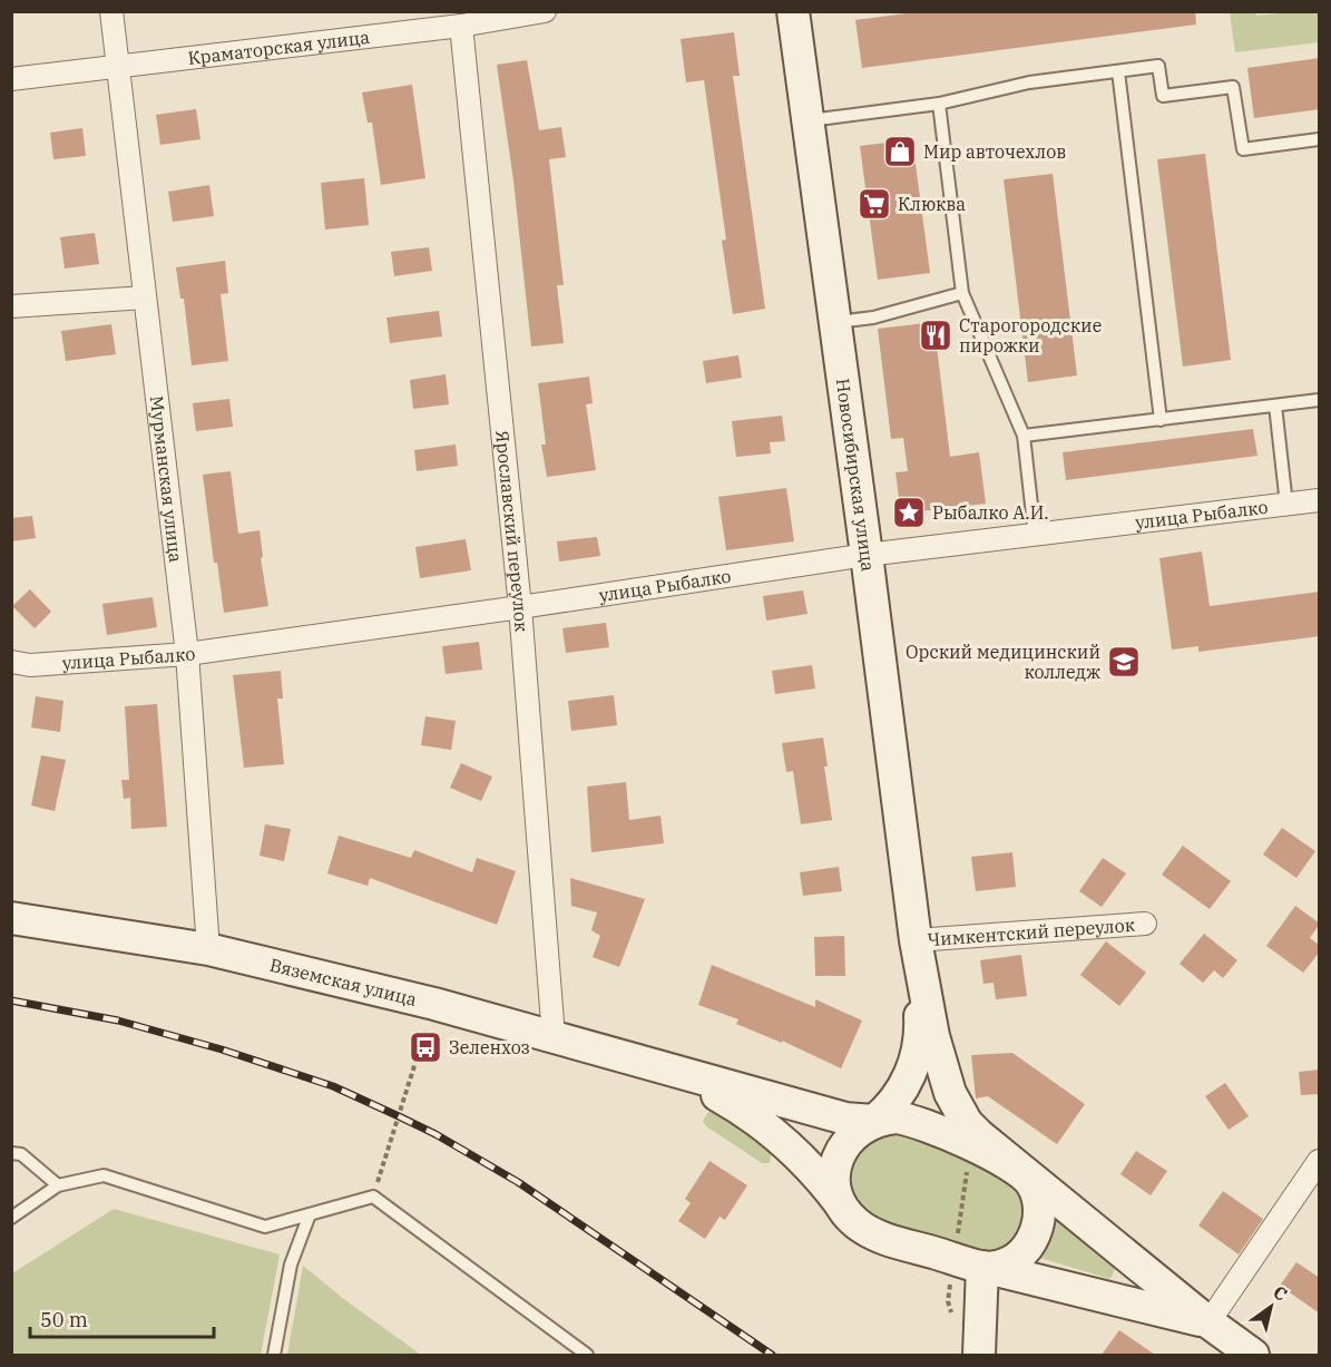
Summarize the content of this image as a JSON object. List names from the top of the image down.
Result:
{
  "streets": {
    "main road": ["Новосибирская улица", "Вяземская улица"],
    "street": [
      "Краматорская улица",
      "Мурманская улица",
      "улица Рыбалко",
      "Ярославский переулок",
      "Чимкентский переулок"
    ]
  },
  "crossings": [
    ["Краматорская улица", "Мурманская улица"],
    ["Краматорская улица", "Ярославский переулок"],
    ["Новосибирская улица", "улица Рыбалко"],
    ["Новосибирская улица", "Чимкентский переулок"],
    ["Мурманская улица", "улица Рыбалко"],
    ["Мурманская улица", "Вяземская улица"],
    ["улица Рыбалко", "Ярославский переулок"],
    ["Ярославский переулок", "Вяземская улица"]
  ],
  "places": {
    "shop": ["Мир авточехлов"],
    "supermarket": ["Клюква"],
    "restaurant": ["Старогородские пирожки"],
    "place": ["Рыбалко А.И."],
    "school or university": ["Орский медицинский колледж"],
    "bus stop": ["Зеленхоз"]
  },
  "scale_bar": "50 m",
  "north": "top right"
}
